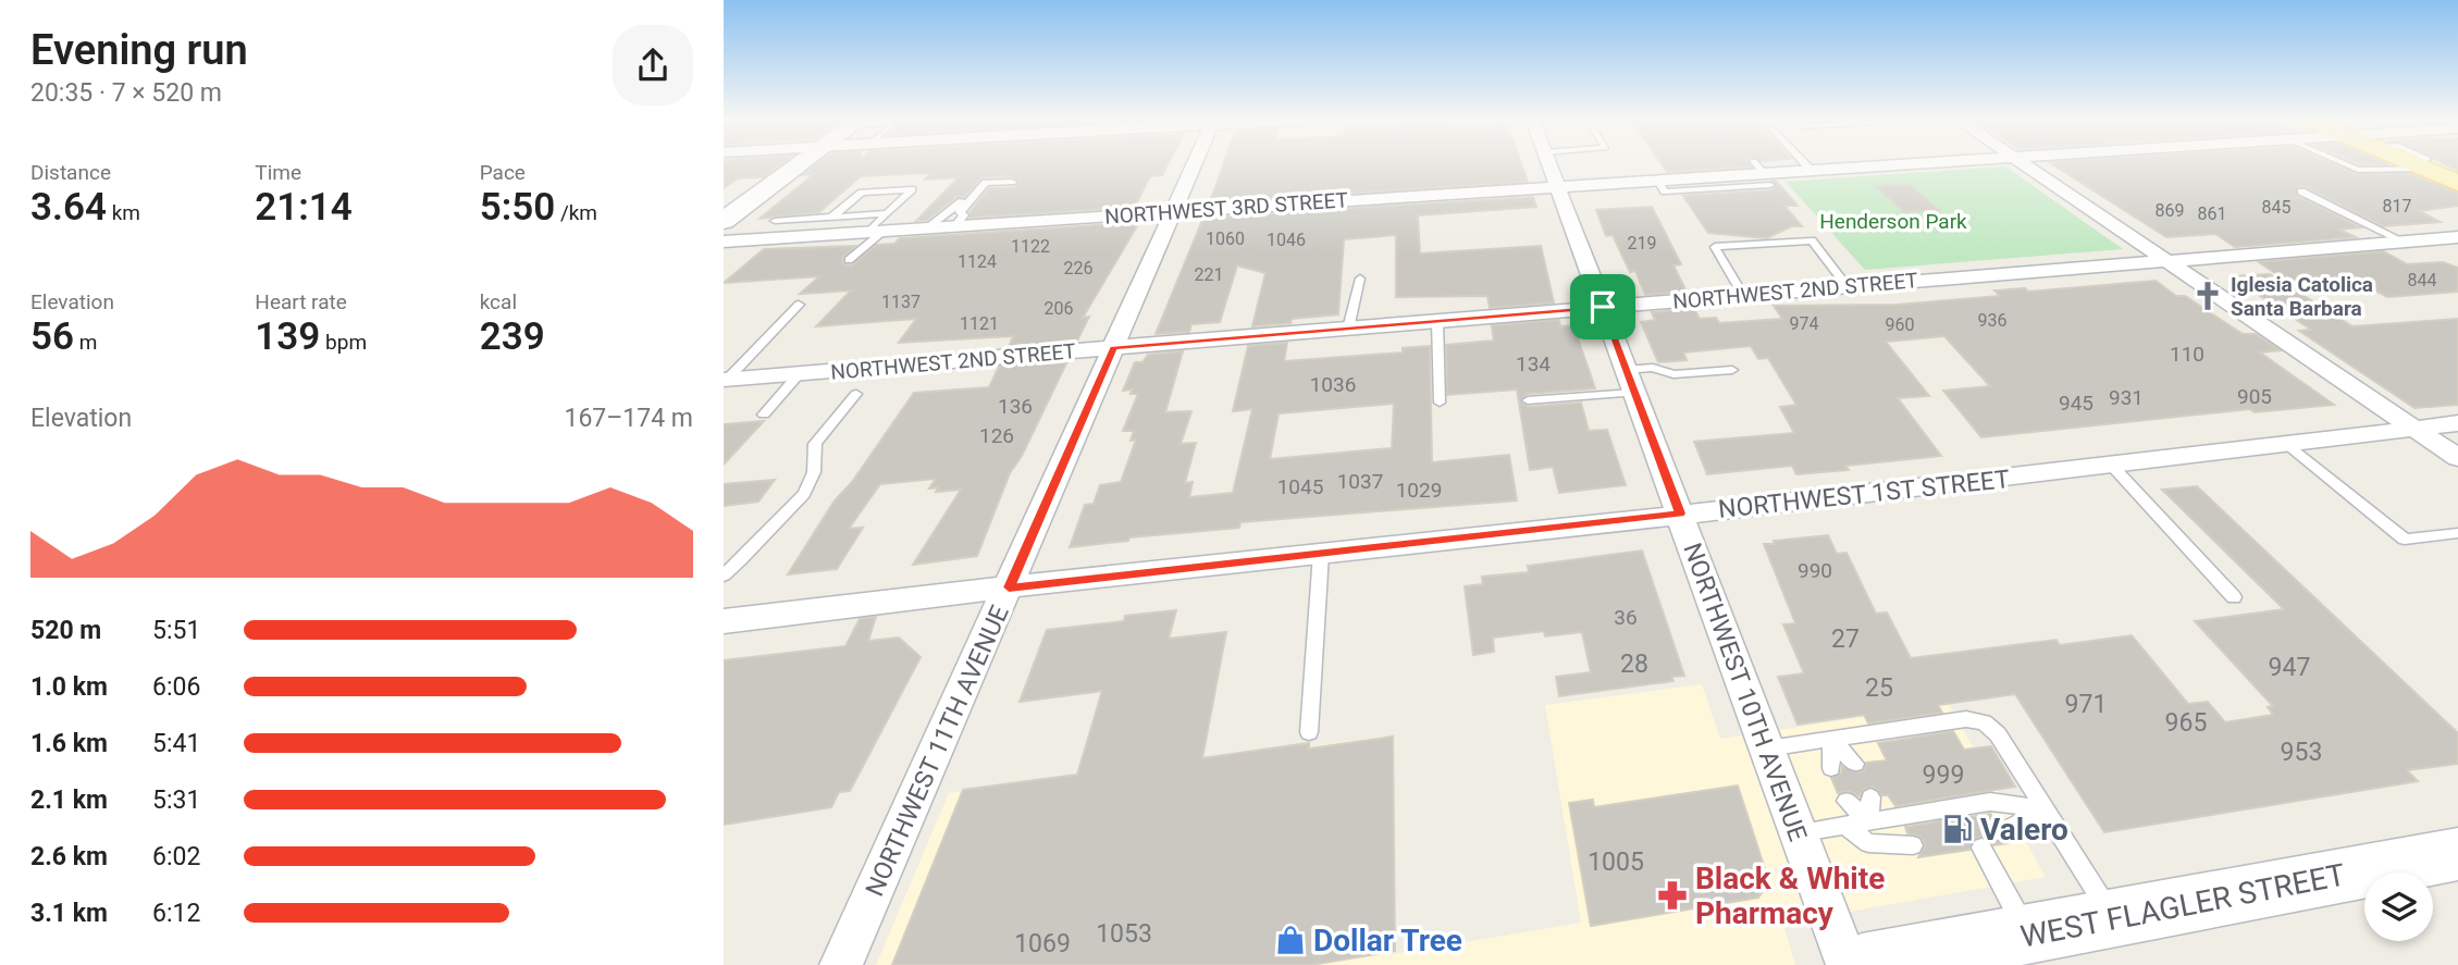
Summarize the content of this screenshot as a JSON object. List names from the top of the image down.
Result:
{
  "streets": {
    "main road": ["WEST FLAGLER STREET"],
    "street": [
      "NORTHWEST 3RD STREET",
      "NORTHWEST 2ND STREET",
      "NORTHWEST 1ST STREET",
      "NORTHWEST 10TH AVENUE",
      "NORTHWEST 11TH AVENUE"
    ]
  },
  "crossings": [
    ["NORTHWEST 3RD STREET", "NORTHWEST 10TH AVENUE"],
    ["NORTHWEST 3RD STREET", "NORTHWEST 11TH AVENUE"],
    ["NORTHWEST 2ND STREET", "NORTHWEST 10TH AVENUE"],
    ["NORTHWEST 2ND STREET", "NORTHWEST 11TH AVENUE"],
    ["NORTHWEST 1ST STREET", "NORTHWEST 10TH AVENUE"],
    ["NORTHWEST 1ST STREET", "NORTHWEST 11TH AVENUE"]
  ],
  "parks": ["Henderson Park"],
  "places": {
    "church": ["Iglesia Catolica Santa Barbara"],
    "fuel station": ["Valero"],
    "pharmacy": ["Black & White Pharmacy"],
    "shop": ["Dollar Tree"]
  },
  "house_numbers": [
    "817",
    "845",
    "869",
    "861",
    "1060",
    "1046",
    "219",
    "1122",
    "1124",
    "226",
    "221",
    "844",
    "1137",
    "206",
    "936",
    "1121",
    "974",
    "960",
    "110",
    "134",
    "1036",
    "905",
    "931",
    "945",
    "136",
    "126",
    "1037",
    "1045",
    "1029",
    "990",
    "36",
    "27",
    "28",
    "947",
    "25",
    "971",
    "965",
    "953",
    "999",
    "1005",
    "1053",
    "1069"
  ],
  "page": {
    "heading": ["Evening run", "20:35 · 7 × 520 m"],
    "stats": [
      ["Distance", "3.64 km"],
      ["Time", "21:14"],
      ["Pace", "5:50 /km"],
      ["Elevation", "56 m"],
      ["Heart rate", "139 bpm"],
      ["kcal", "239"]
    ],
    "chart": ["Elevation", "167–174 m"],
    "list": [
      {
        "name": "520 m",
        "note": "5:51"
      },
      {
        "name": "1.0 km",
        "note": "6:06"
      },
      {
        "name": "1.6 km",
        "note": "5:41"
      },
      {
        "name": "2.1 km",
        "note": "5:31"
      },
      {
        "name": "2.6 km",
        "note": "6:02"
      },
      {
        "name": "3.1 km",
        "note": "6:12"
      }
    ]
  }
}
